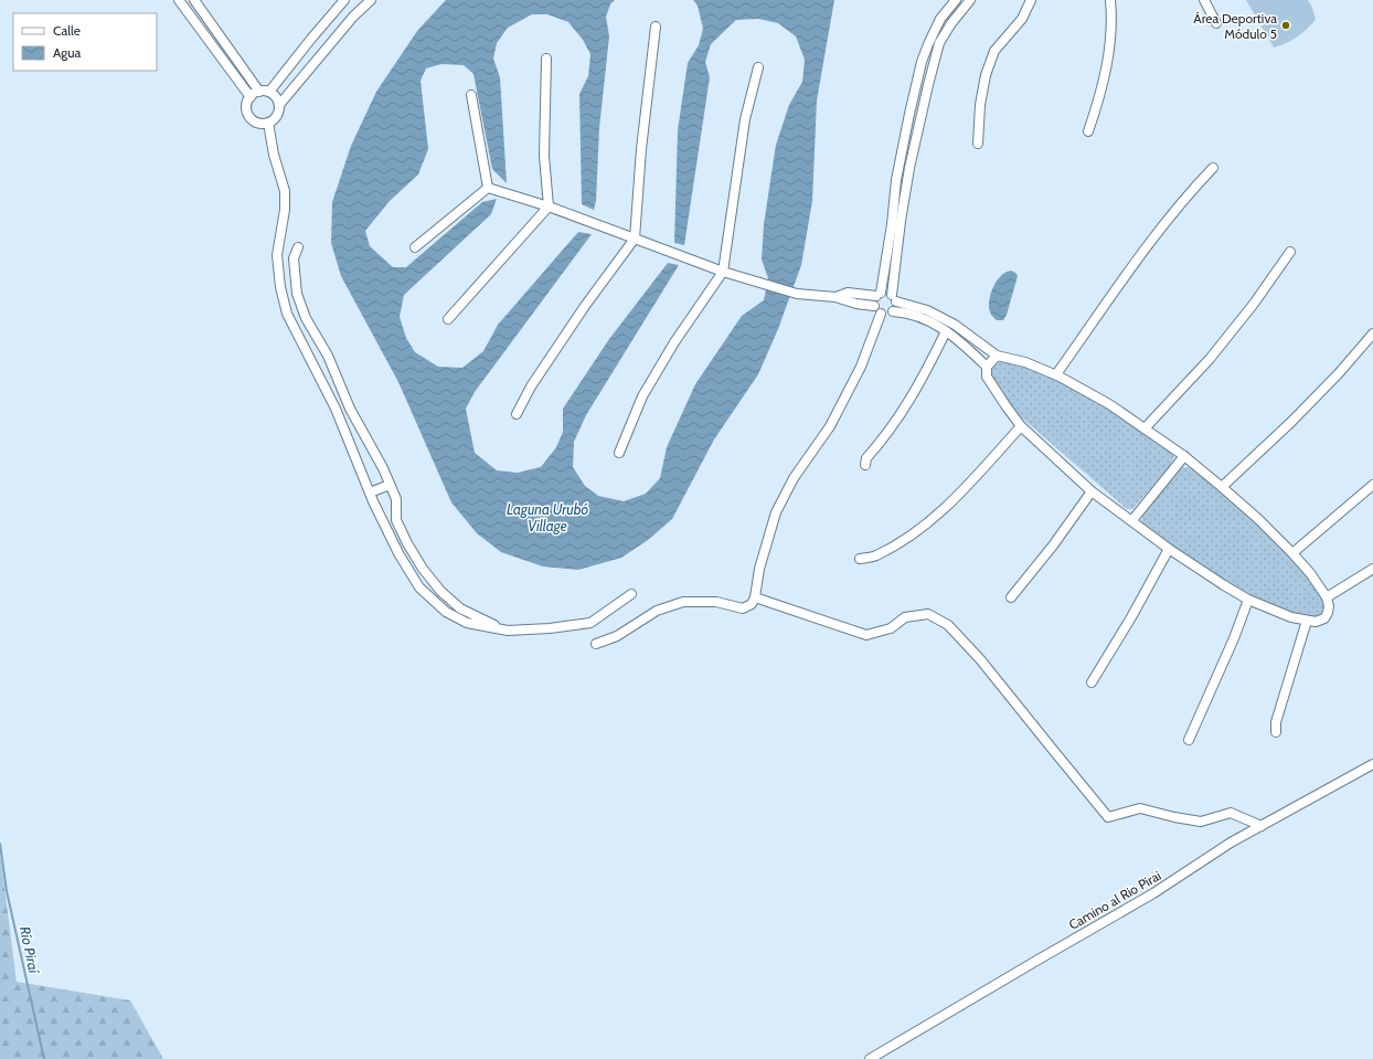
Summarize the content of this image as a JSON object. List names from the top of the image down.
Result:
{
  "streets": {
    "street": ["Camino al Rio Pirai"]
  },
  "water": ["Laguna Urubó Village", "Río Piraí"],
  "places": ["Área Deportiva Módulo 5"],
  "legend": ["Calle", "Agua"]
}
